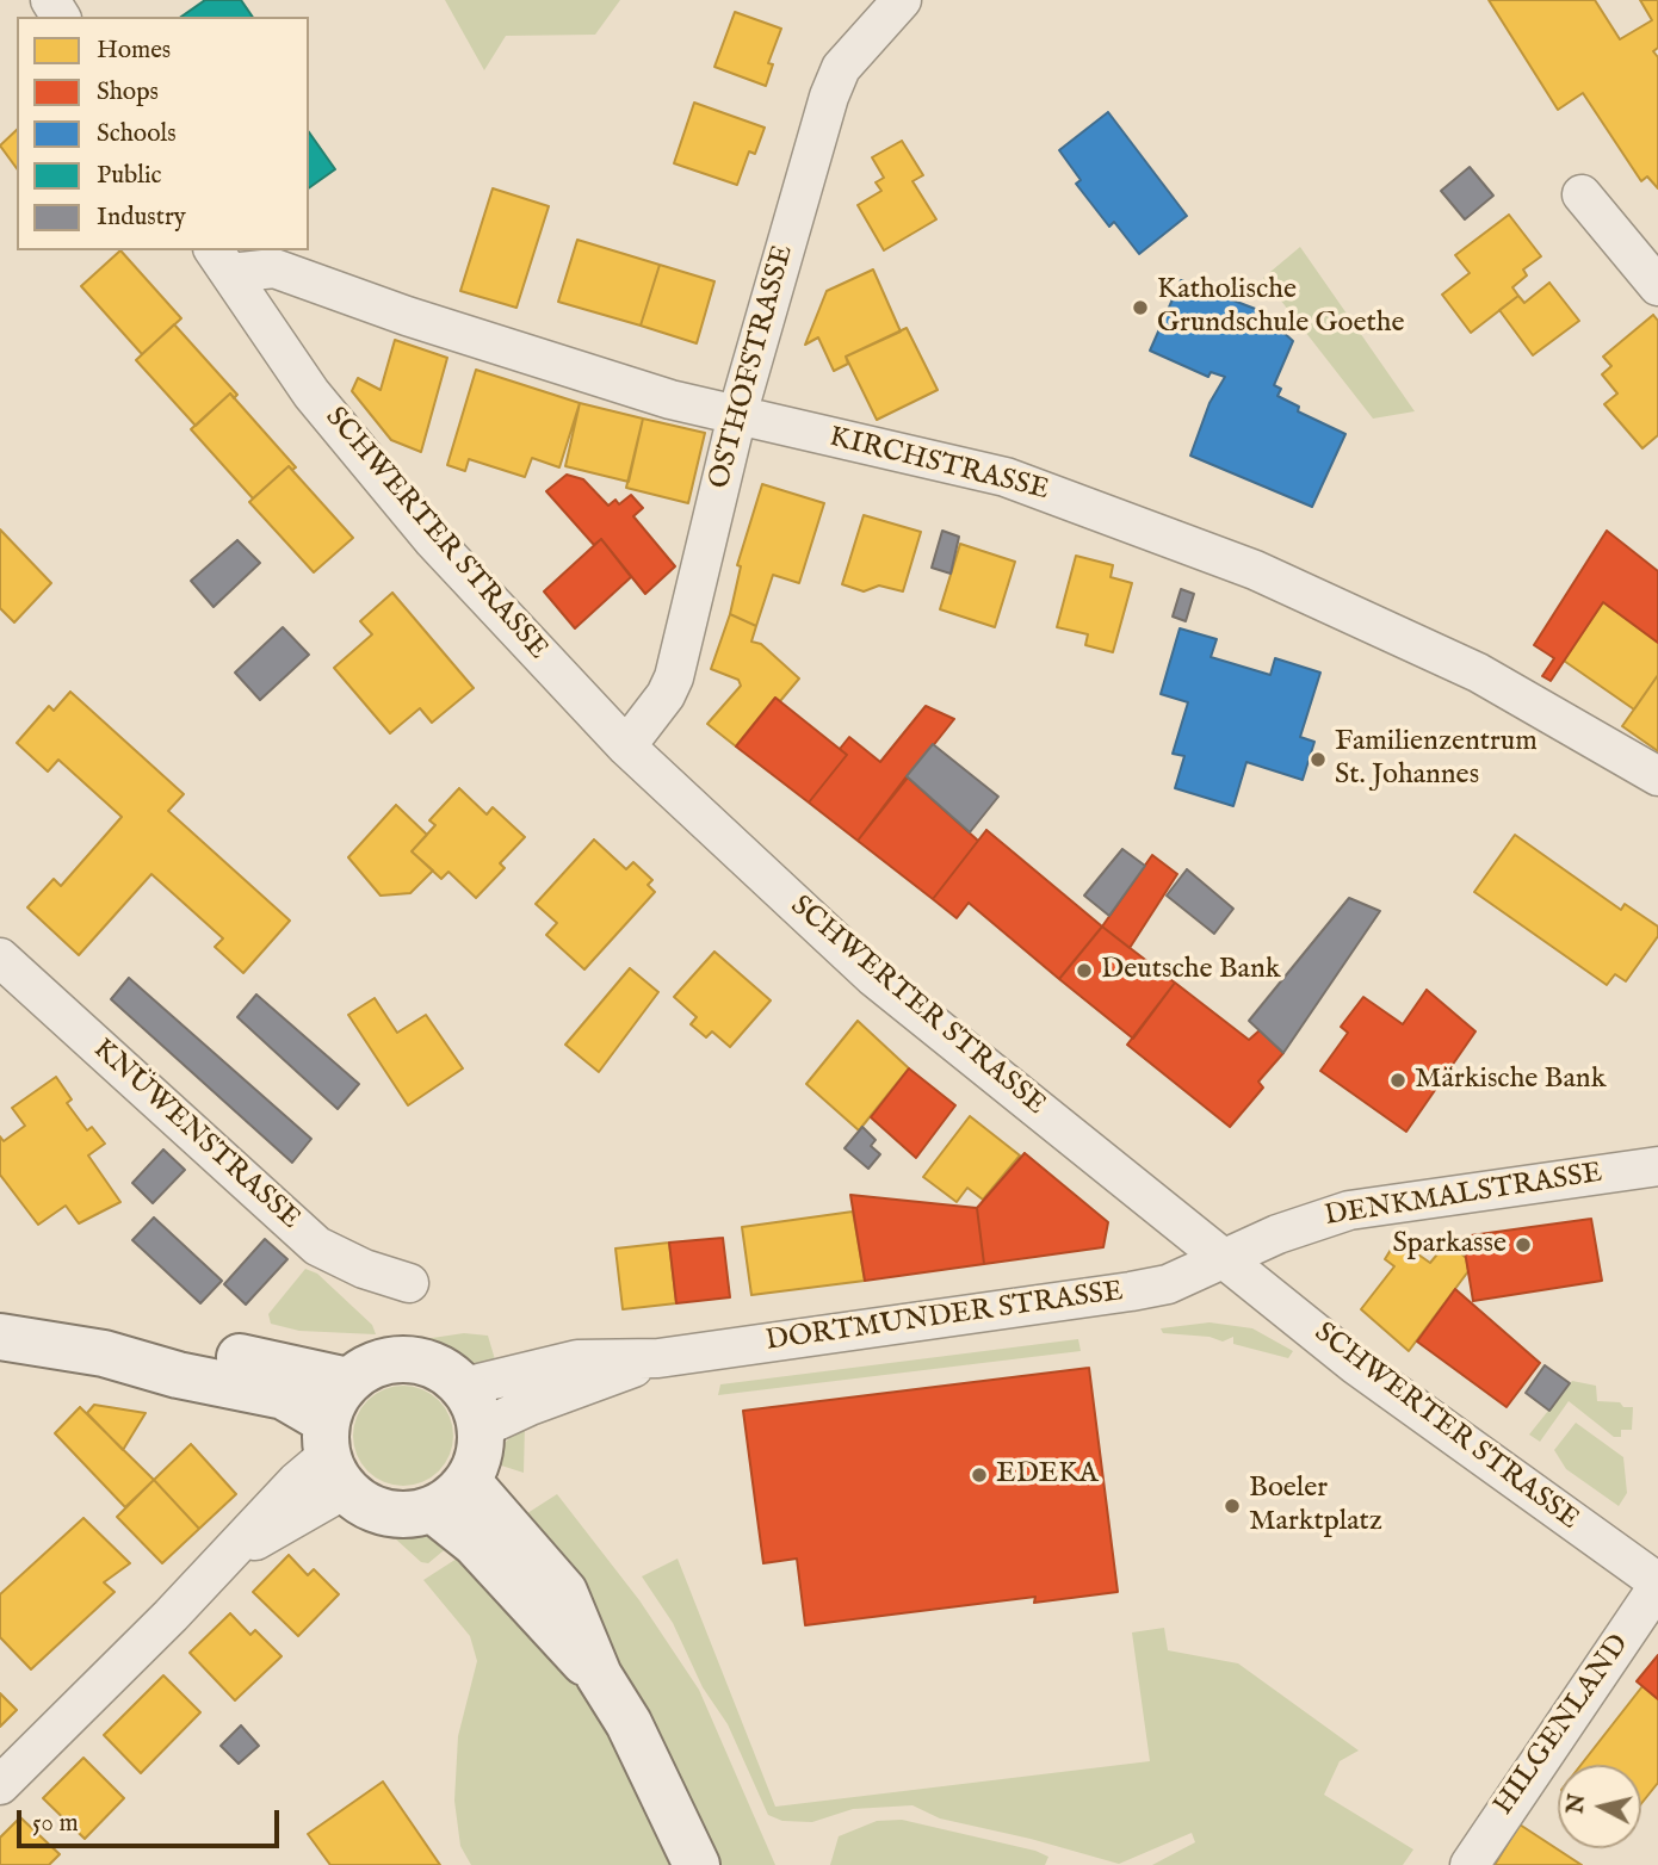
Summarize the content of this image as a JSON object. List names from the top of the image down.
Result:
{
  "streets": {
    "street": [
      "OSTHOFSTRASSE",
      "KIRCHSTRASSE",
      "SCHWERTER STRASSE",
      "KNÜWENSTRASSE",
      "DENKMALSTRASSE",
      "DORTMUNDER STRASSE",
      "HILGENLAND"
    ]
  },
  "crossings": [
    ["OSTHOFSTRASSE", "KIRCHSTRASSE"],
    ["OSTHOFSTRASSE", "SCHWERTER STRASSE"],
    ["KIRCHSTRASSE", "SCHWERTER STRASSE"],
    ["SCHWERTER STRASSE", "DENKMALSTRASSE"],
    ["SCHWERTER STRASSE", "DORTMUNDER STRASSE"],
    ["SCHWERTER STRASSE", "HILGENLAND"],
    ["DENKMALSTRASSE", "DORTMUNDER STRASSE"]
  ],
  "places": [
    "Katholische Grundschule Goethe",
    "Familienzentrum St. Johannes",
    "Deutsche Bank",
    "Märkische Bank",
    "Sparkasse",
    "EDEKA",
    "Boeler Marktplatz"
  ],
  "legend": [
    "Homes",
    "Shops",
    "Schools",
    "Public",
    "Industry"
  ],
  "scale_bar": "50 m",
  "north": "left"
}
